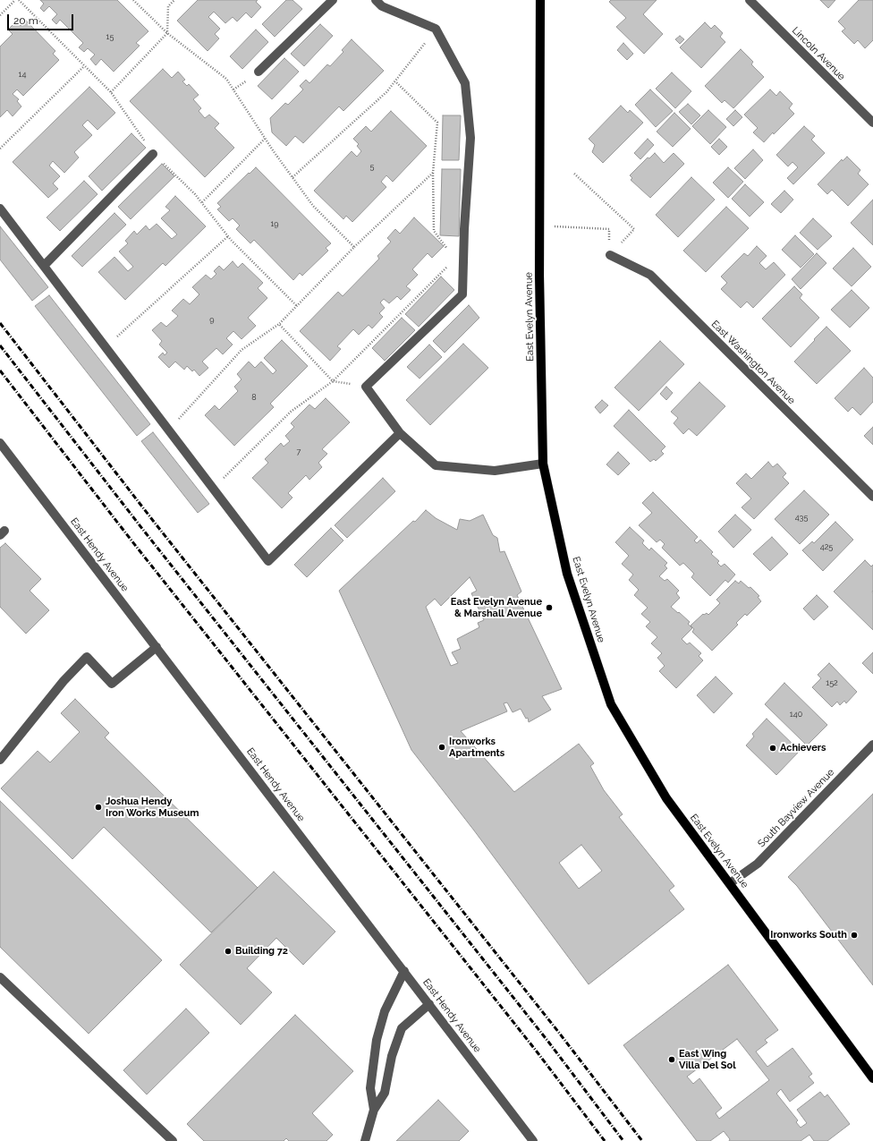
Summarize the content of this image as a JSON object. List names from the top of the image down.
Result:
{
  "streets": {
    "main road": ["East Evelyn Avenue"],
    "street": [
      "Lincoln Avenue",
      "East Washington Avenue",
      "East Hendy Avenue",
      "South Bayview Avenue"
    ]
  },
  "crossings": [
    ["East Evelyn Avenue", "South Bayview Avenue"]
  ],
  "places": [
    "East Evelyn Avenue & Marshall Avenue",
    "Ironworks Apartments",
    "Achievers",
    "Joshua Hendy Iron Works Museum",
    "Ironworks South",
    "Building 72",
    "East Wing Villa Del Sol"
  ],
  "house_numbers": [
    "15",
    "14",
    "5",
    "19",
    "9",
    "8",
    "7",
    "435",
    "425",
    "152",
    "140"
  ],
  "scale_bar": "20 m"
}
